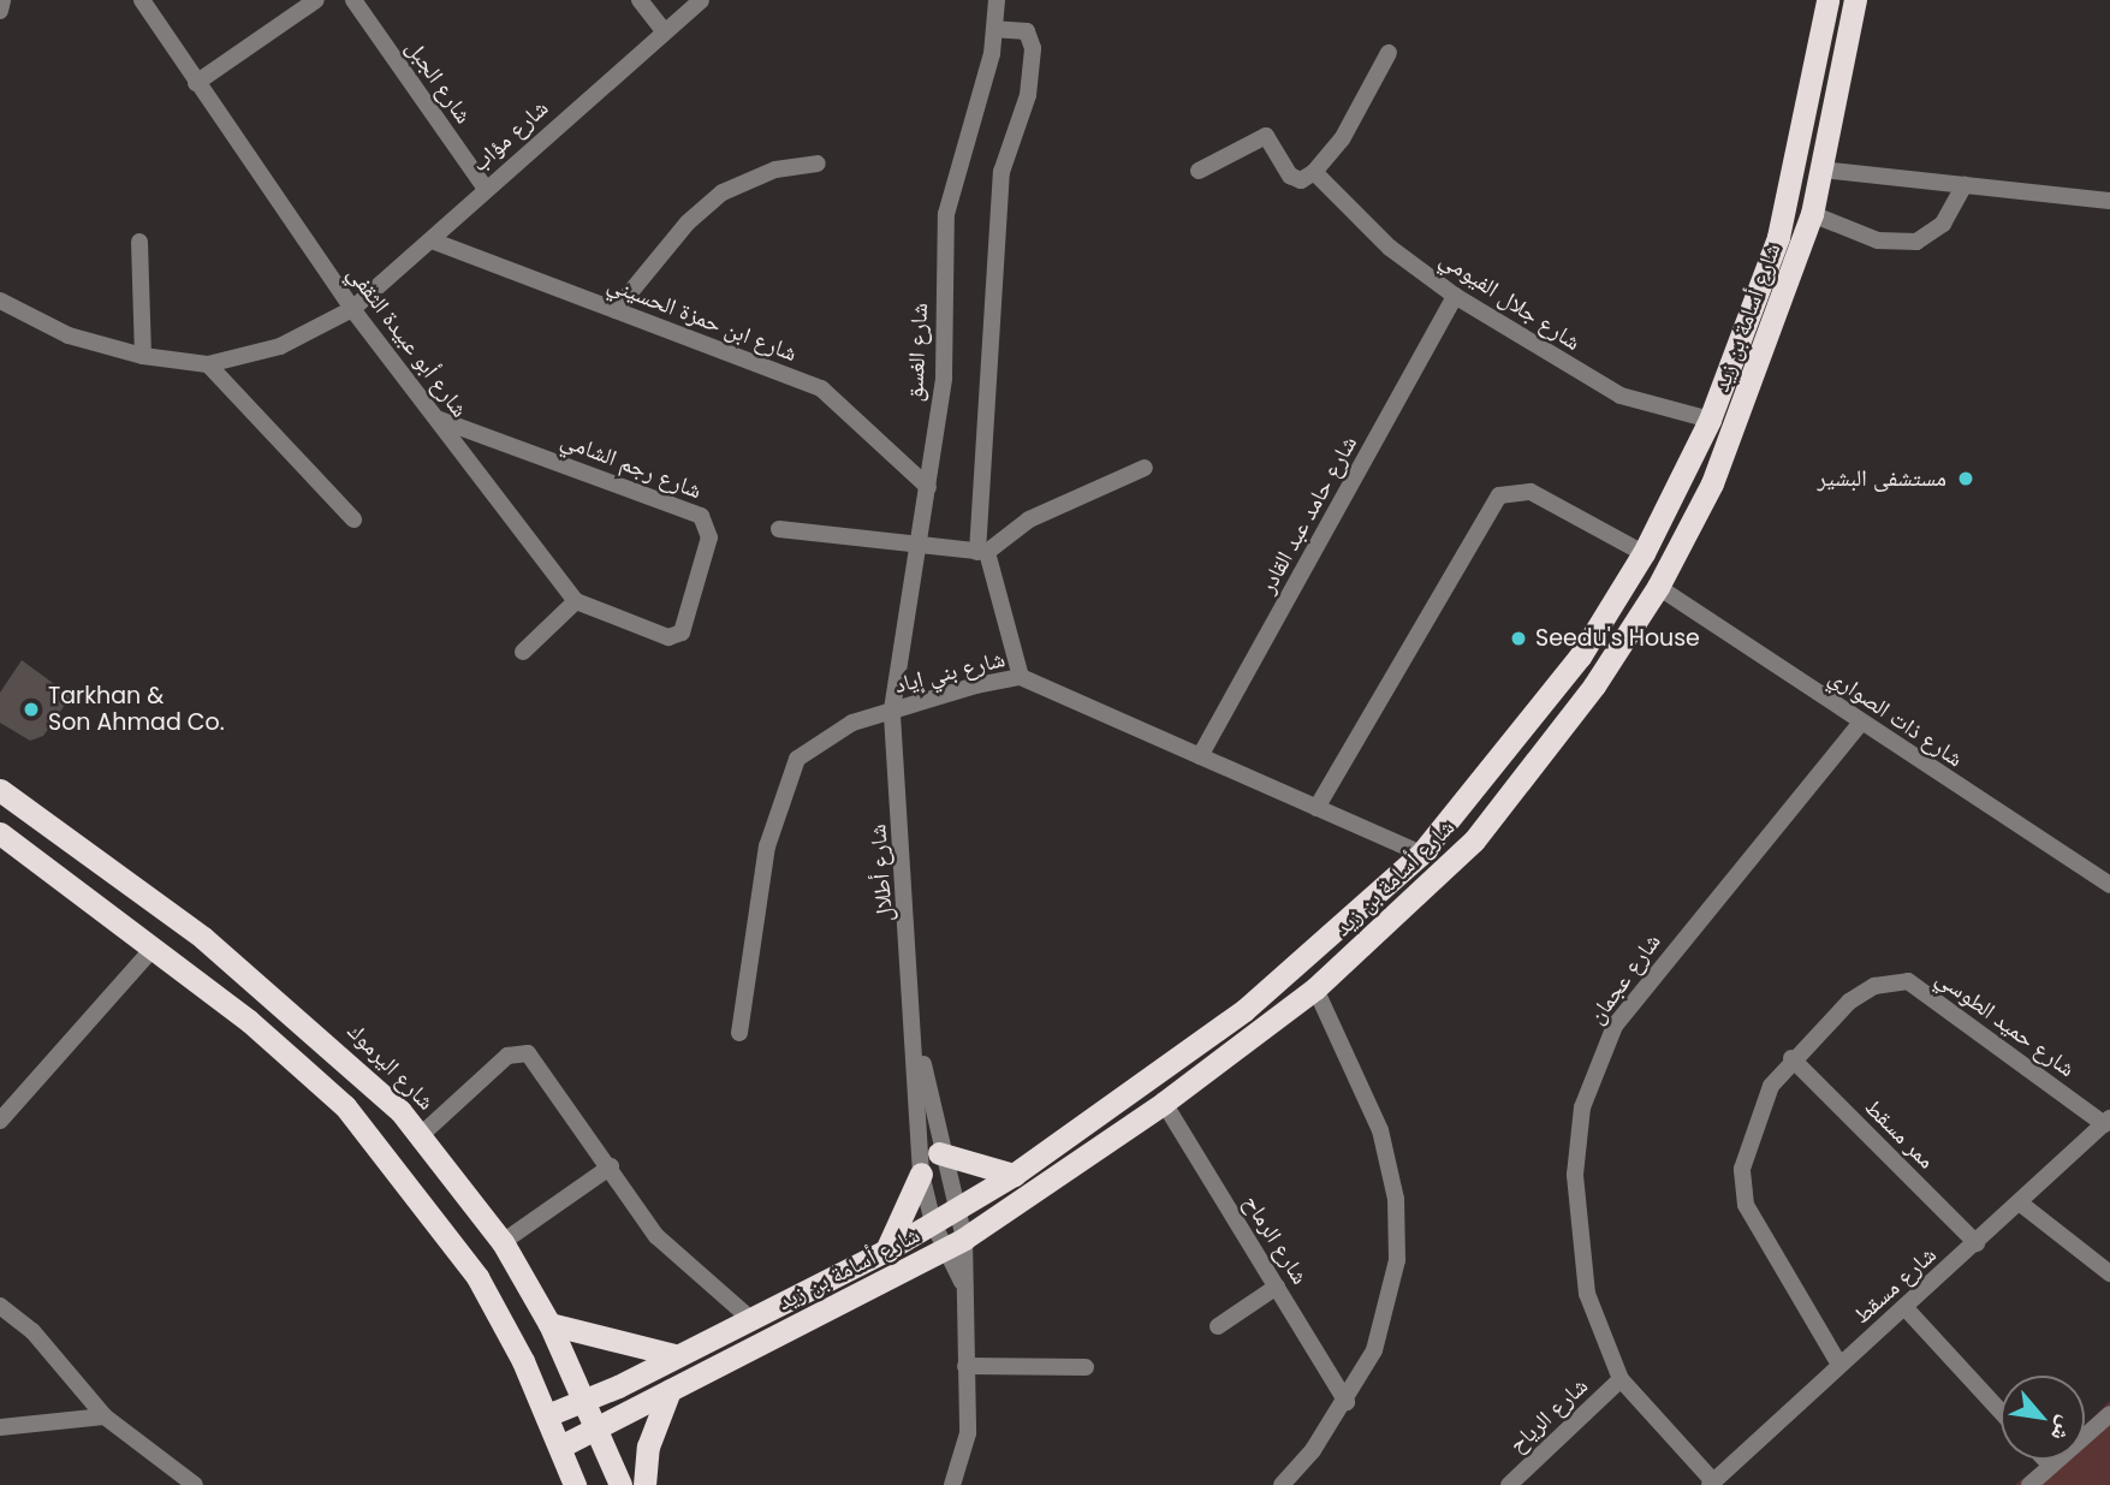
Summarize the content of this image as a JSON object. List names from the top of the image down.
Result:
{
  "streets": {
    "highway": ["شارع أسامة بن زيد", "شارع اليرموك"],
    "street": [
      "شارع الجبل",
      "شارع مؤاب",
      "شارع جلال الفيومي",
      "شارع ابن حمزة الحسيني",
      "شارع أبو عبيدة الثقفي",
      "شارع الغسق",
      "شارع رجم الشامي",
      "شارع حامد عبد القادر",
      "شارع بني إياد",
      "شارع ذات الصواري",
      "شارع أطلال",
      "شارع عجمان",
      "شارع حميد الطوسي",
      "ممر مسقط",
      "شارع الرماح",
      "شارع مسقط",
      "شارع الرياح"
    ]
  },
  "crossings": [
    ["شارع الجبل", "شارع مؤاب"],
    ["شارع مؤاب", "شارع ابن حمزة الحسيني"],
    ["شارع مؤاب", "شارع أبو عبيدة الثقفي"],
    ["شارع جلال الفيومي", "شارع أسامة بن زيد"],
    ["شارع جلال الفيومي", "شارع حامد عبد القادر"],
    ["شارع أسامة بن زيد", "شارع بني إياد"],
    ["شارع أسامة بن زيد", "شارع ذات الصواري"],
    ["شارع أسامة بن زيد", "شارع أطلال"],
    ["شارع أسامة بن زيد", "شارع اليرموك"],
    ["شارع أسامة بن زيد", "شارع الرماح"],
    ["شارع ابن حمزة الحسيني", "شارع الغسق"],
    ["شارع أبو عبيدة الثقفي", "شارع رجم الشامي"],
    ["شارع الغسق", "شارع بني إياد"],
    ["شارع الغسق", "شارع أطلال"],
    ["شارع حامد عبد القادر", "شارع بني إياد"],
    ["شارع بني إياد", "شارع أطلال"],
    ["شارع ذات الصواري", "شارع عجمان"],
    ["شارع عجمان", "شارع مسقط"],
    ["شارع عجمان", "شارع الرياح"],
    ["شارع حميد الطوسي", "ممر مسقط"],
    ["شارع حميد الطوسي", "شارع مسقط"],
    ["ممر مسقط", "شارع مسقط"]
  ],
  "places": ["مستشفى البشير", "Seedu's House", "Tarkhan & Son Ahmad Co."],
  "north": "bottom right"
}
